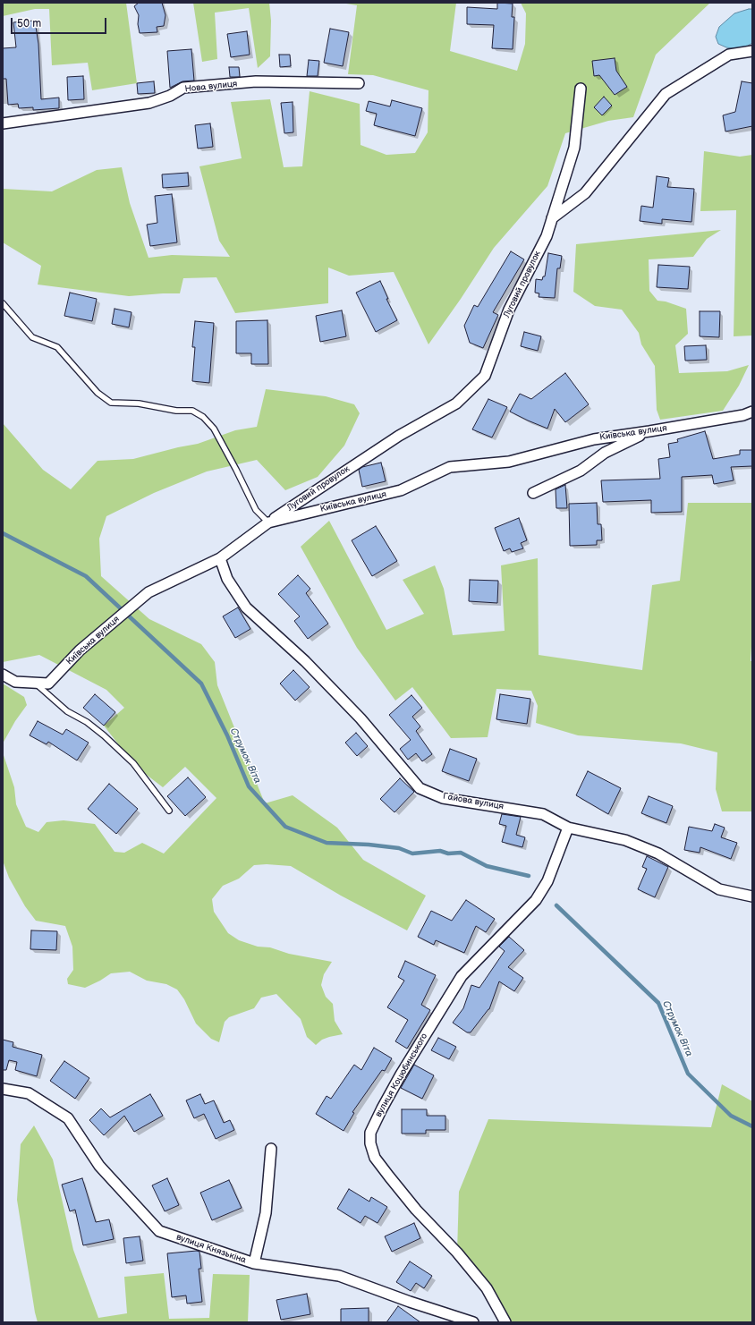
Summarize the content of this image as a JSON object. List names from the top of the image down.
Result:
{
  "streets": {
    "street": [
      "Нова вулиця",
      "Луговий провулок",
      "Київська вулиця",
      "Гайова вулиця",
      "вулиця Коцюбинського",
      "вулиця Князькіна"
    ]
  },
  "crossings": [
    ["Луговий провулок", "Київська вулиця"],
    ["Київська вулиця", "Гайова вулиця"],
    ["Гайова вулиця", "вулиця Коцюбинського"]
  ],
  "water": ["Струмок Віта"],
  "scale_bar": "50 m"
}
